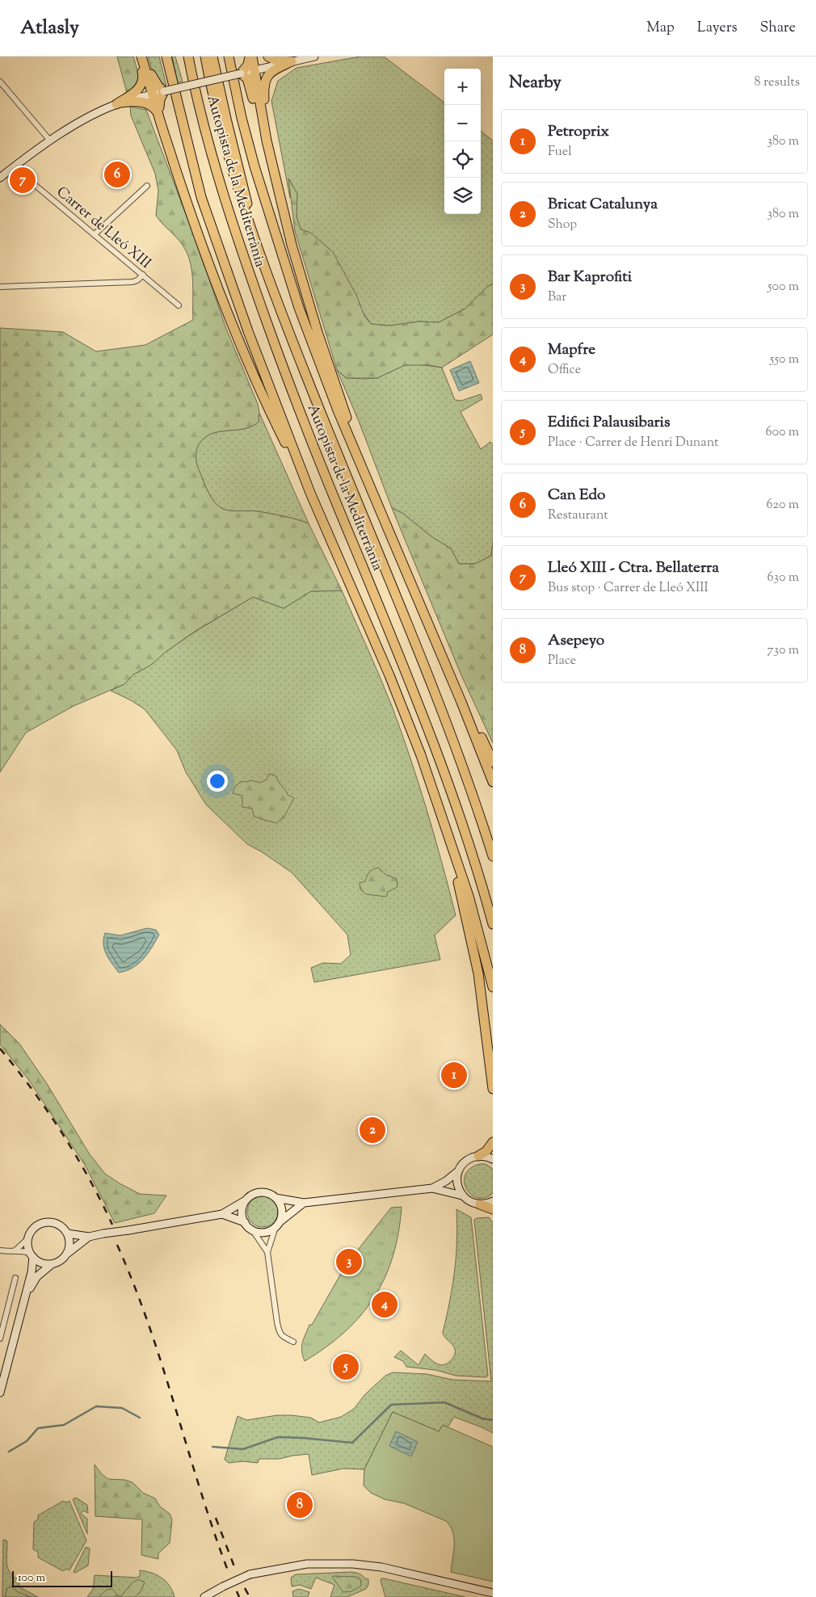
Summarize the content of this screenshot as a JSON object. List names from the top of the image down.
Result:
{
  "streets": {
    "highway": ["Autopista de la Mediterrània"],
    "street": ["Carrer de Lleó XIII"]
  },
  "scale_bar": "100 m",
  "page": {
    "header": "Atlasly",
    "nav": ["Map", "Layers", "Share"],
    "heading": ["Nearby", "8 results"],
    "map_buttons": ["+", "−"],
    "list": [
      {
        "mark": "1",
        "name": "Petroprix",
        "note": "Fuel",
        "value": "380 m"
      },
      {
        "mark": "2",
        "name": "Bricat Catalunya",
        "note": "Shop",
        "value": "380 m"
      },
      {
        "mark": "3",
        "name": "Bar Kaprofiti",
        "note": "Bar",
        "value": "500 m"
      },
      {
        "mark": "4",
        "name": "Mapfre",
        "note": "Office",
        "value": "550 m"
      },
      {
        "mark": "5",
        "name": "Edifici Palausibaris",
        "note": "Place · Carrer de Henri Dunant",
        "value": "600 m"
      },
      {
        "mark": "6",
        "name": "Can Edo",
        "note": "Restaurant",
        "value": "620 m"
      },
      {
        "mark": "7",
        "name": "Lleó XIII - Ctra. Bellaterra",
        "note": "Bus stop · Carrer de Lleó XIII",
        "value": "630 m"
      },
      {
        "mark": "8",
        "name": "Asepeyo",
        "note": "Place",
        "value": "730 m"
      }
    ],
    "pins": [
      "6",
      "7",
      "1",
      "2",
      "3",
      "4",
      "5",
      "8"
    ],
    "scale": "100 m"
  }
}
